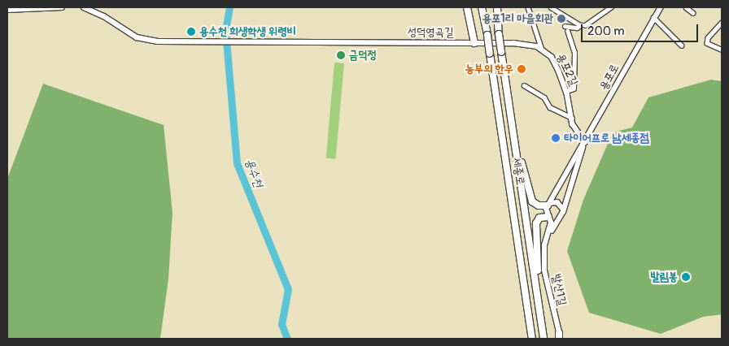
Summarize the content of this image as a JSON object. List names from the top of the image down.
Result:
{
  "streets": {
    "highway": ["세종로"],
    "main road": [
      "성덕영곡길",
      "용포2길",
      "용포로",
      "발산1길"
    ]
  },
  "crossings": [
    ["성덕영곡길", "용포2길"],
    ["용포2길", "용포로"]
  ],
  "water": ["용수천"],
  "places": [
    "용포1리 마을회관",
    "용수천 희생학생 위령비",
    "금덕정",
    "농부의 한우",
    "타이어프로 남세종점",
    "발림봉"
  ],
  "scale_bar": "200 m"
}
